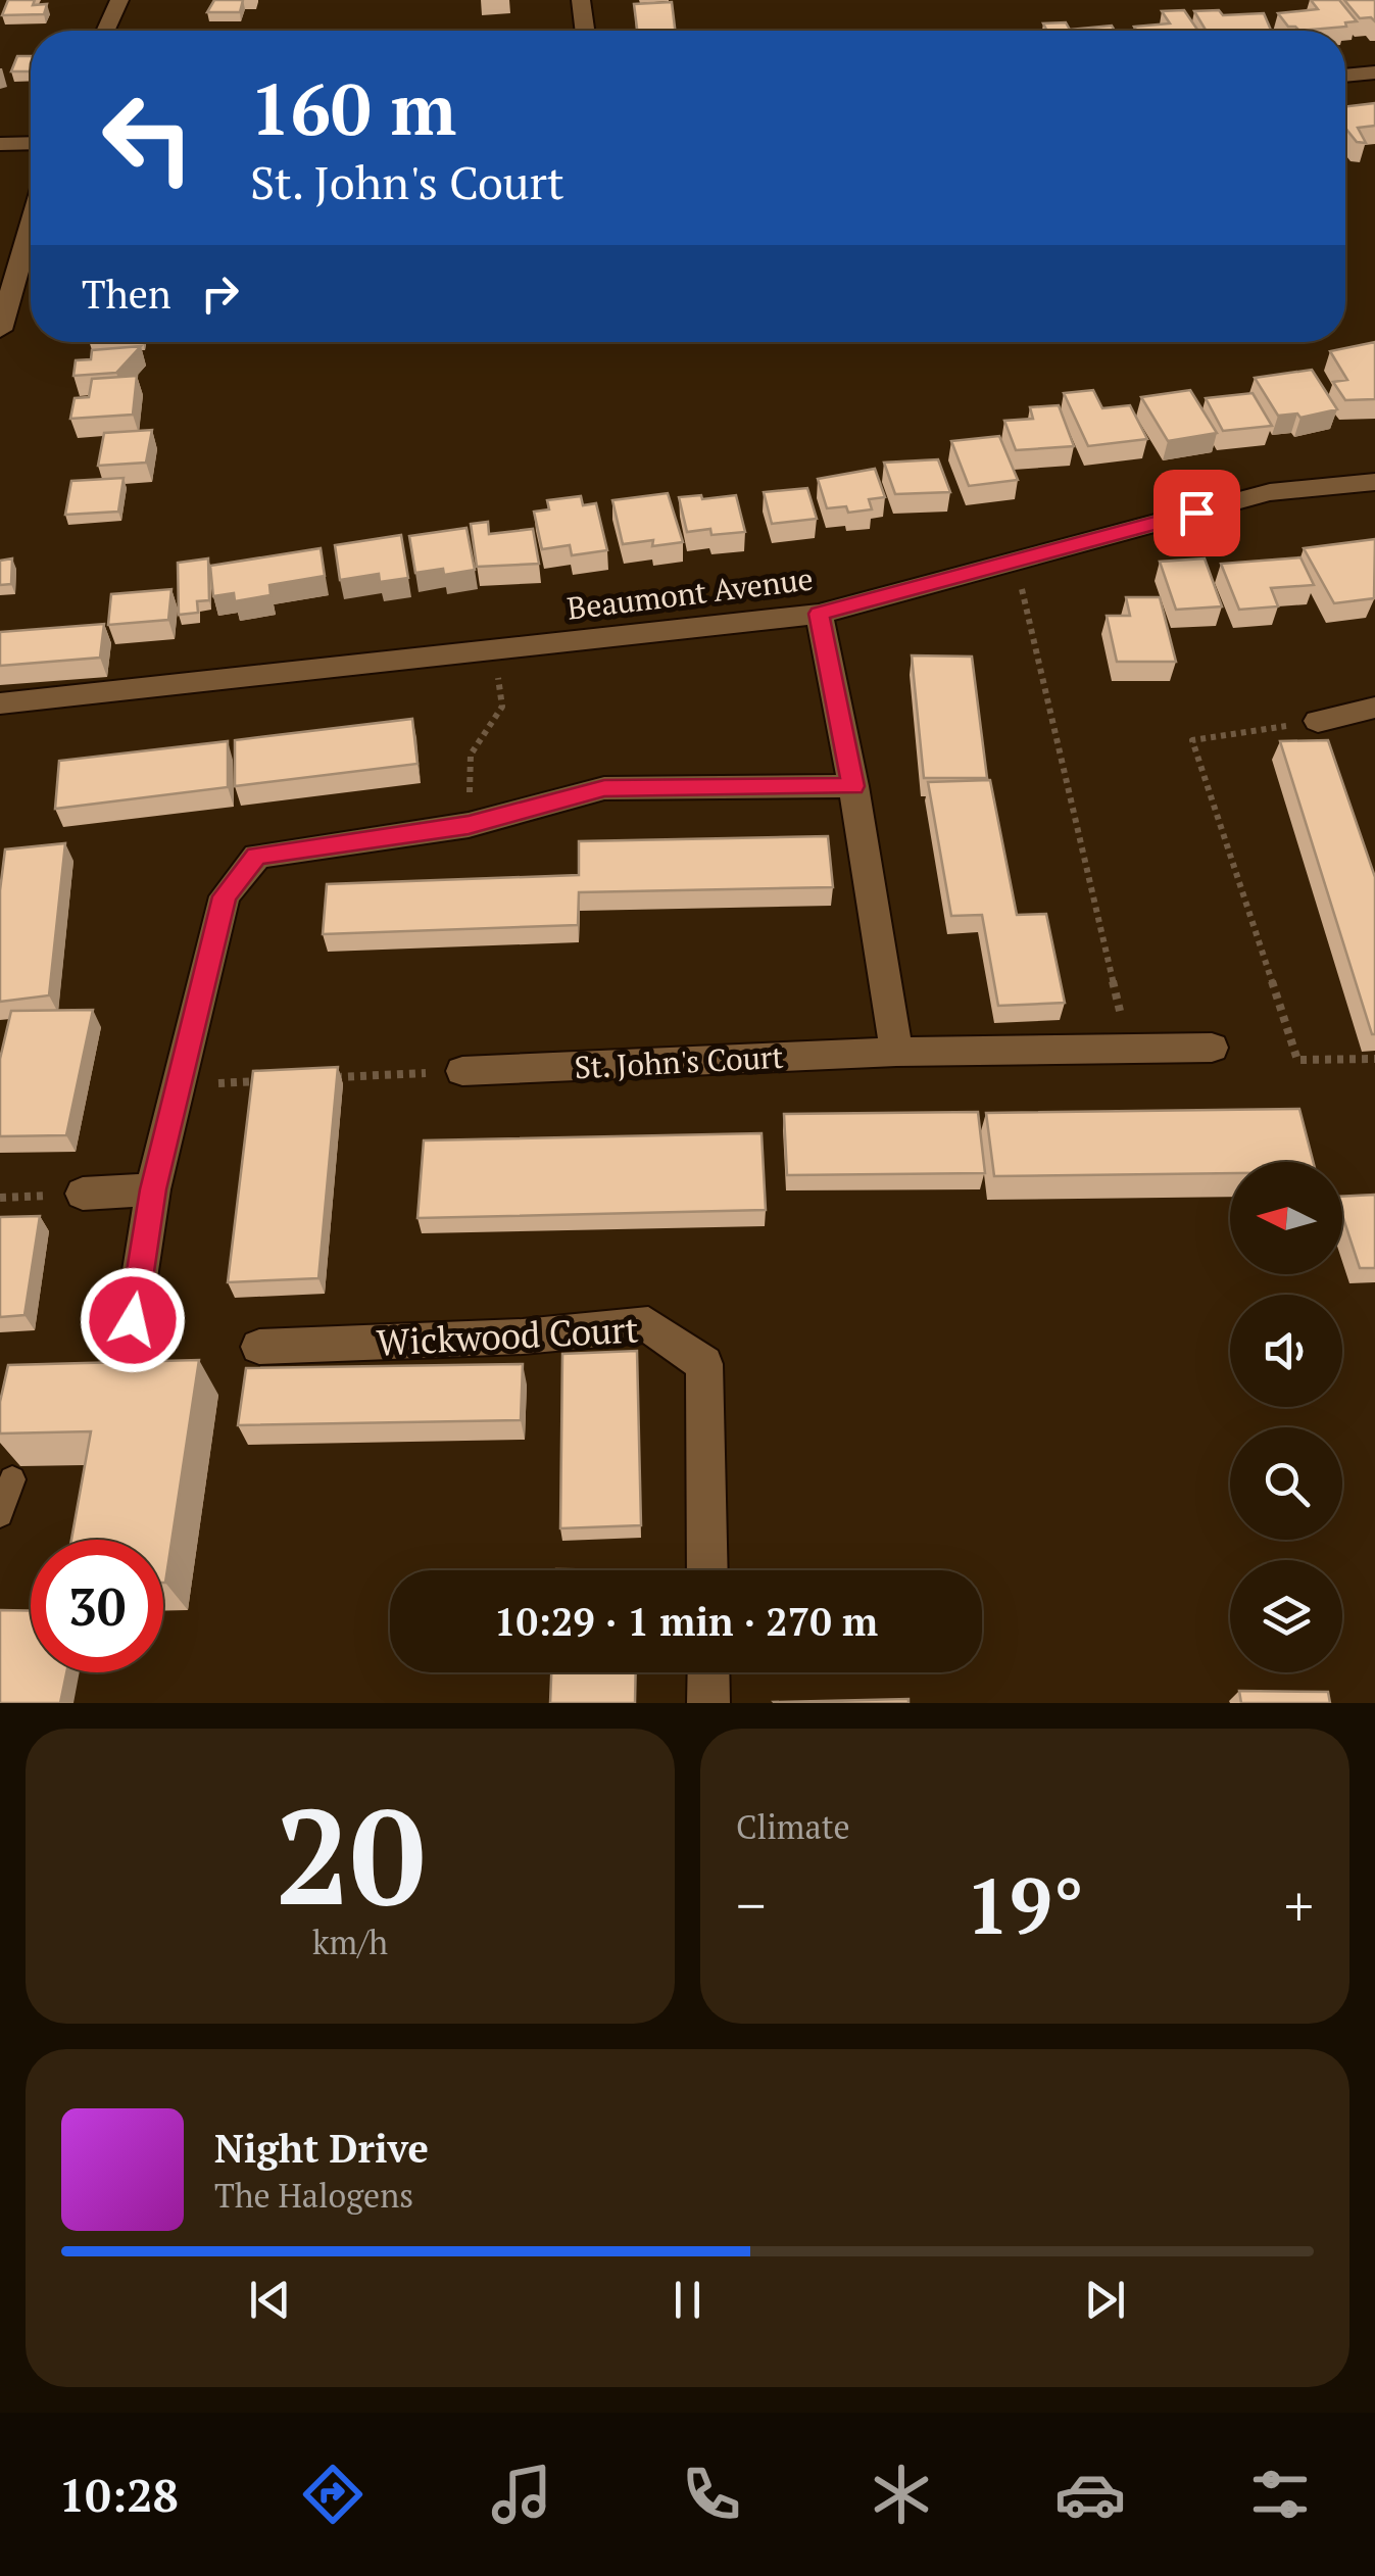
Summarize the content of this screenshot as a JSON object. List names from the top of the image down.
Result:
{
  "streets": {
    "street": ["Beaumont Avenue", "St. John's Court", "Wickwood Court"]
  },
  "north": "left",
  "page": {
    "turn": ["160 m", "St. John's Court"],
    "then": "Then",
    "limit": "30",
    "trip": "10:29 · 1 min · 270 m",
    "tile": [
      ["20", "km/h"],
      "Climate"
    ],
    "heat": ["−", "19°", "+"],
    "song": ["Night Drive", "The Halogens"],
    "tabs": "10:28"
  }
}
